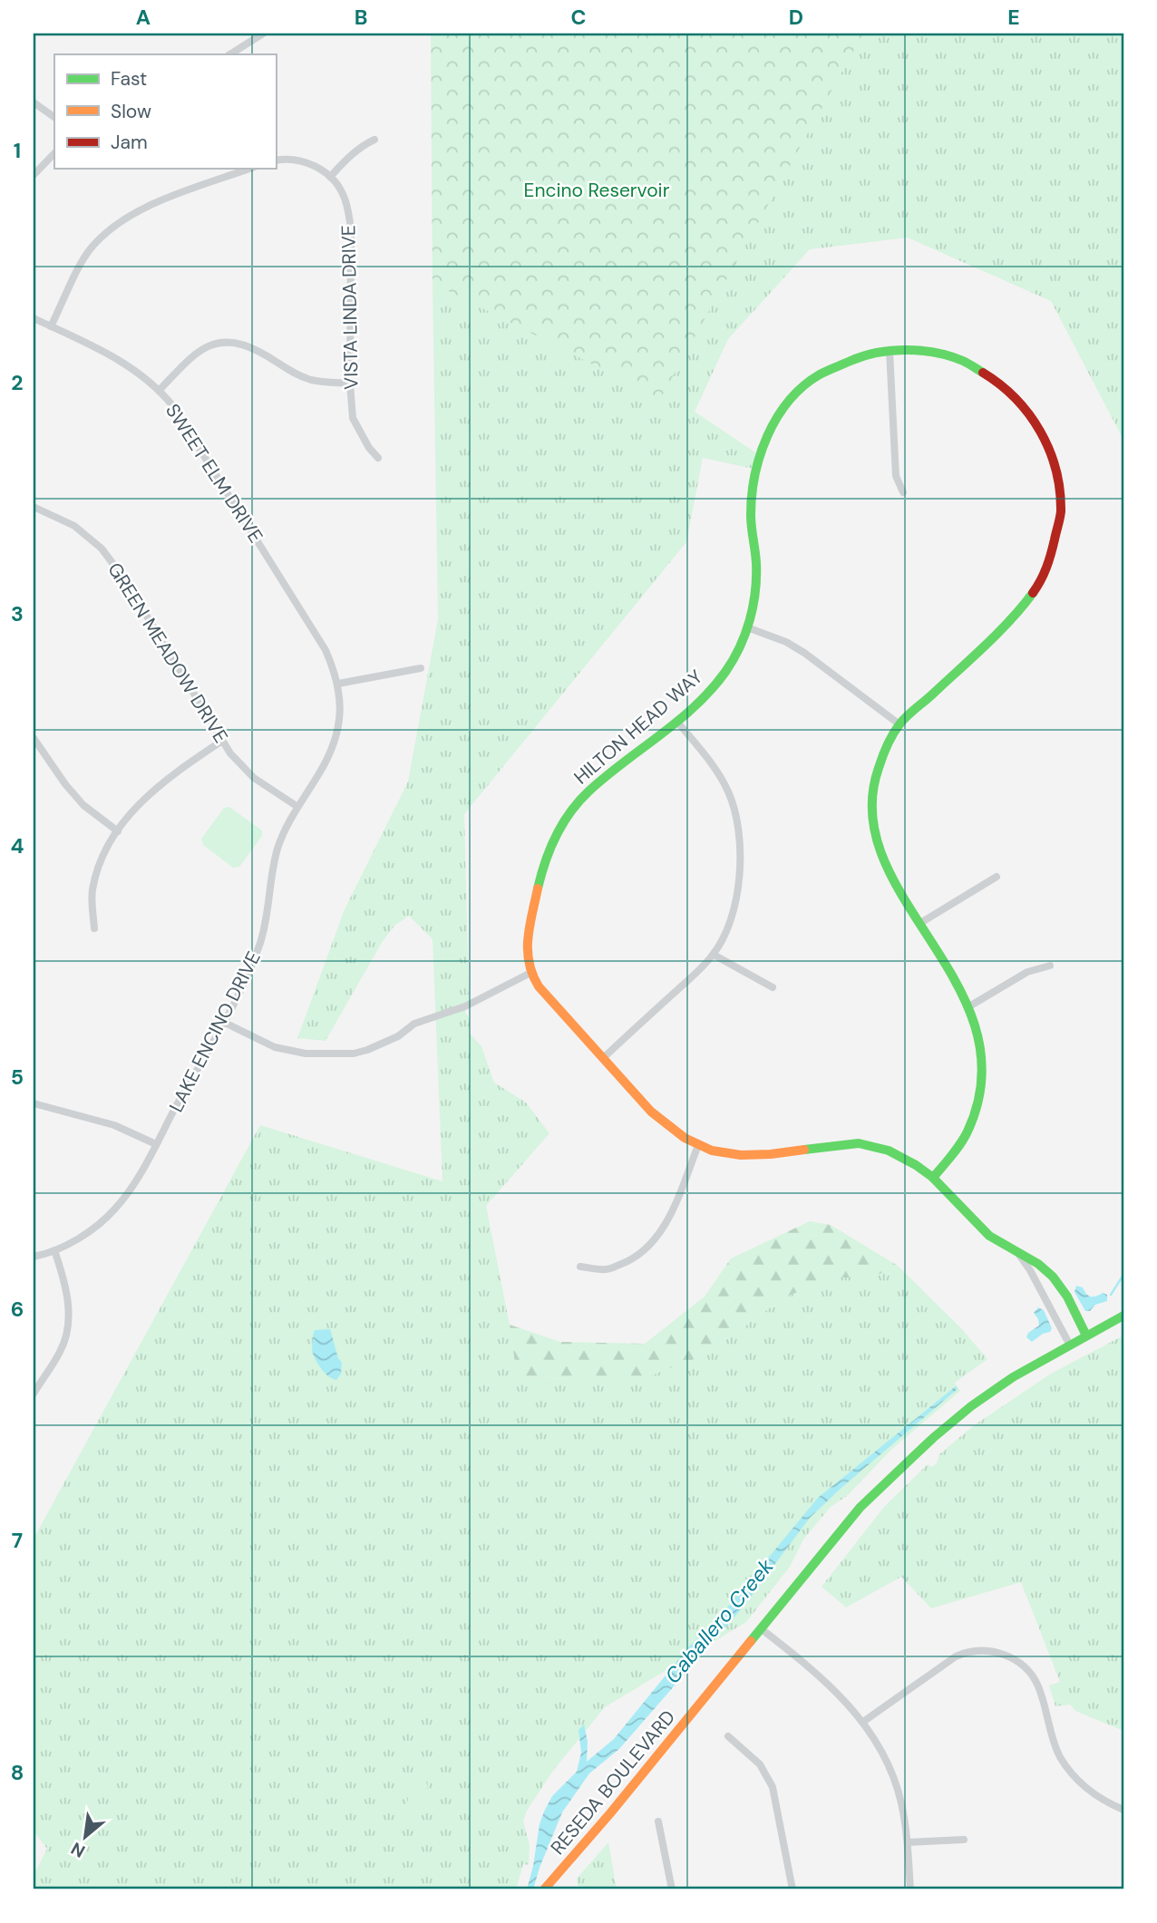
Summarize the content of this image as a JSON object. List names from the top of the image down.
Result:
{
  "streets": {
    "street": [
      "VISTA LINDA DRIVE",
      "SWEET ELM DRIVE",
      "GREEN MEADOW DRIVE",
      "HILTON HEAD WAY",
      "LAKE ENCINO DRIVE",
      "RESEDA BOULEVARD"
    ]
  },
  "crossings": [
    ["SWEET ELM DRIVE", "LAKE ENCINO DRIVE"],
    ["GREEN MEADOW DRIVE", "LAKE ENCINO DRIVE"]
  ],
  "water": ["Caballero Creek"],
  "parks": ["Encino Reservoir"],
  "legend": ["Fast", "Slow", "Jam"],
  "north": "bottom left",
  "grid": {
    "columns": [
      "A",
      "B",
      "C",
      "D",
      "E"
    ],
    "rows": [
      "1",
      "2",
      "3",
      "4",
      "5",
      "6",
      "7",
      "8"
    ]
  }
}
